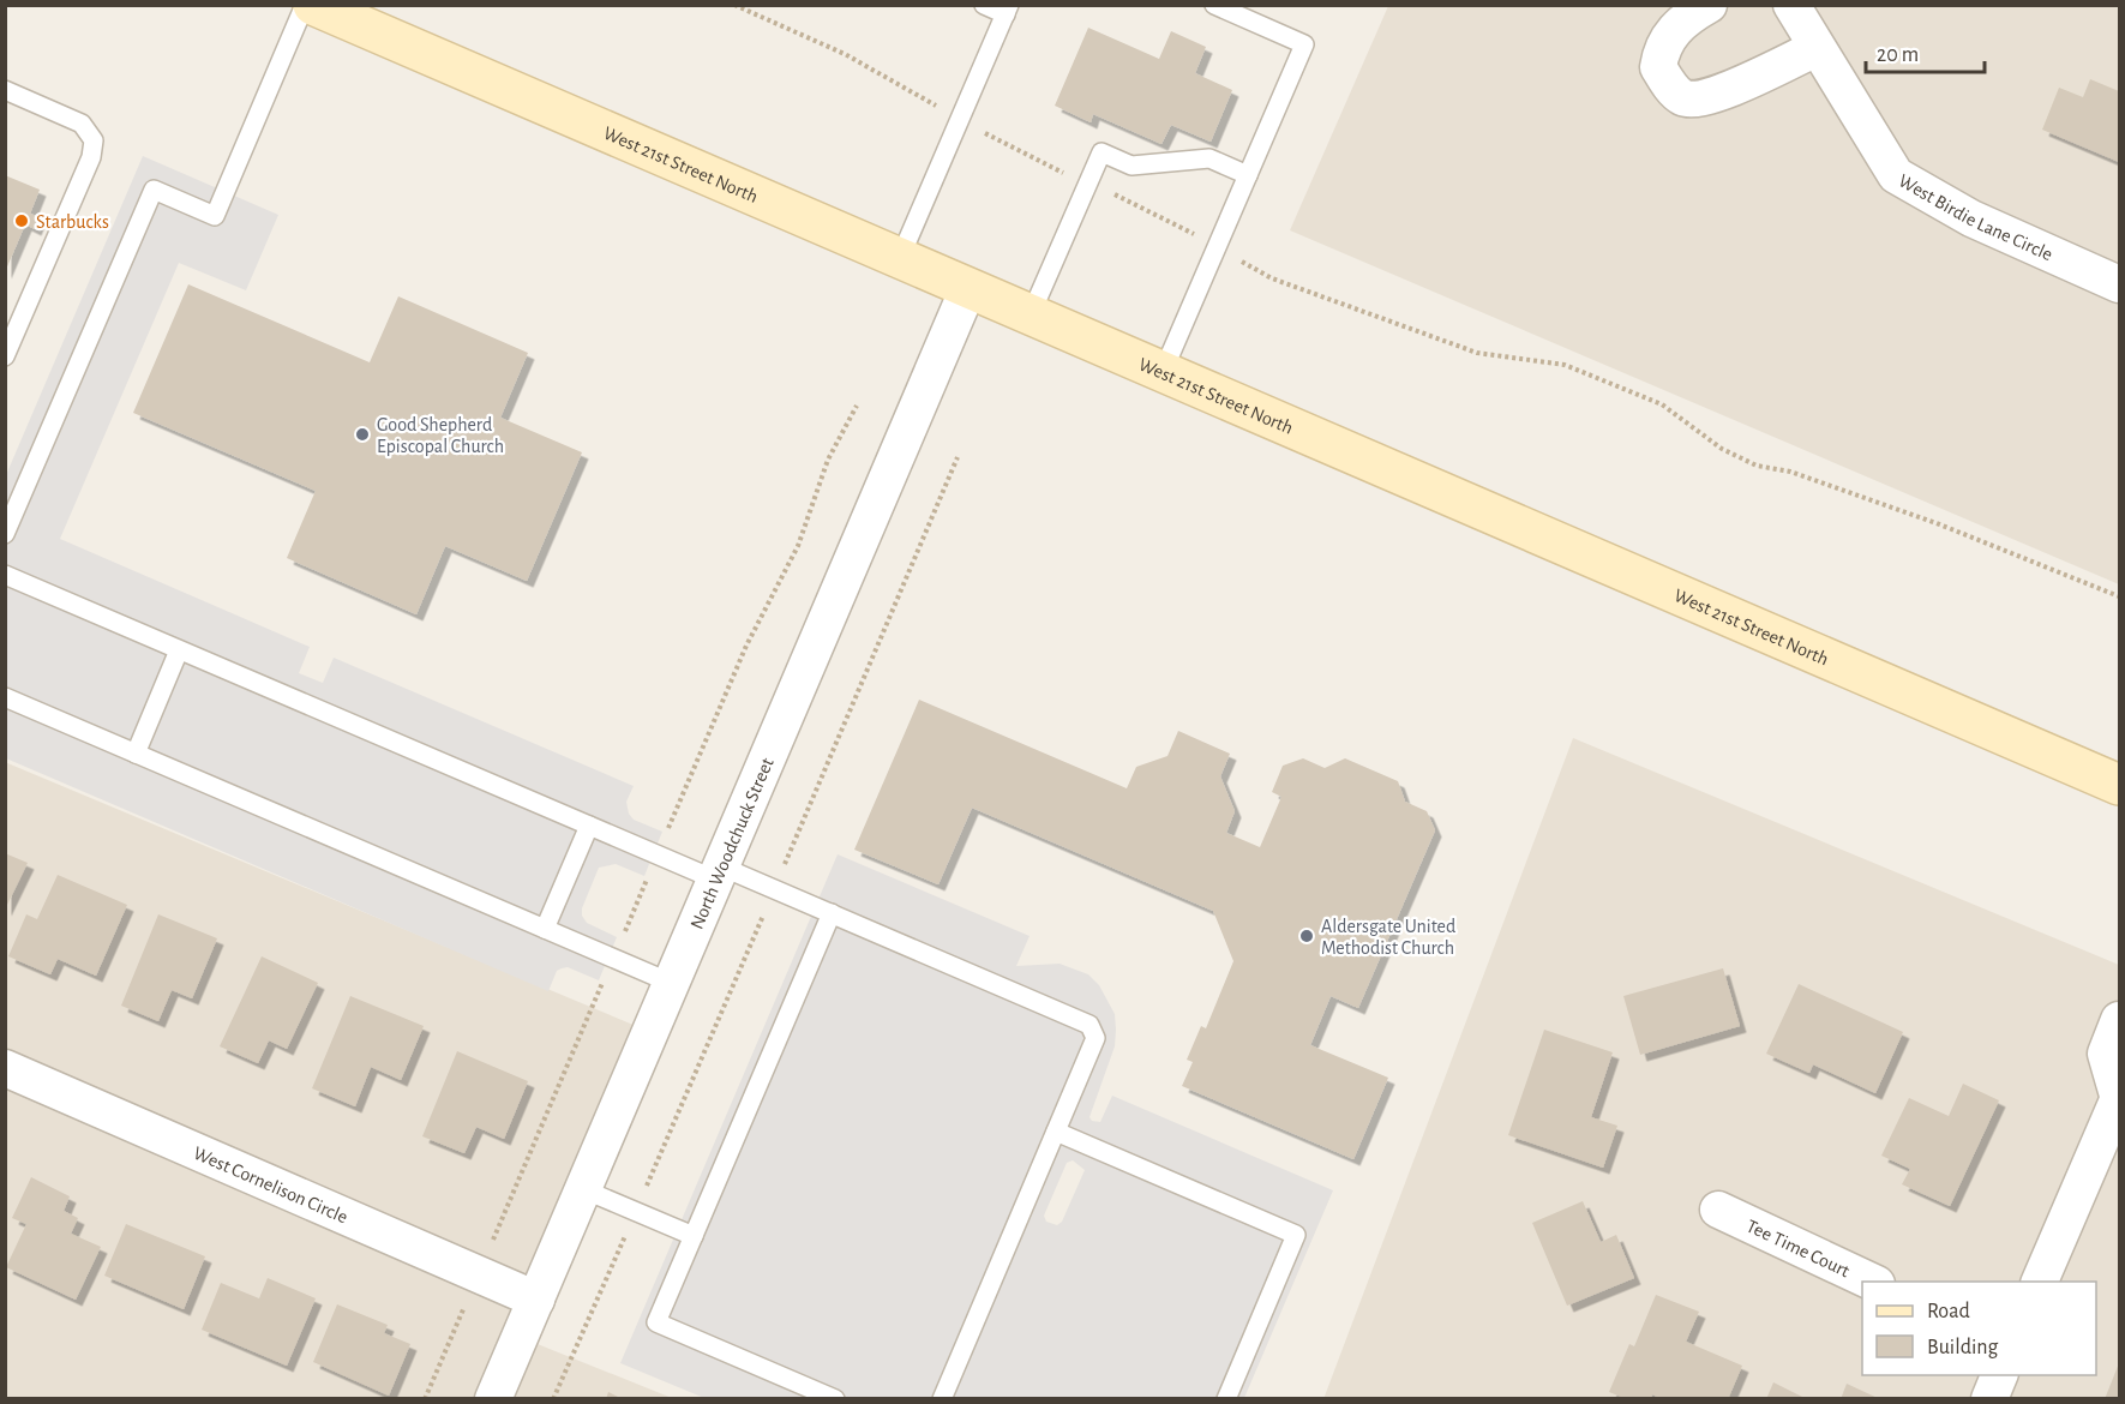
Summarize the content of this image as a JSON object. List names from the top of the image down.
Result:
{
  "streets": {
    "main road": ["West 21st Street North"],
    "street": [
      "West Birdie Lane Circle",
      "North Woodchuck Street",
      "West Cornelison Circle",
      "Tee Time Court"
    ]
  },
  "crossings": [
    ["West 21st Street North", "North Woodchuck Street"],
    ["North Woodchuck Street", "West Cornelison Circle"]
  ],
  "places": ["Starbucks", "Good Shepherd Episcopal Church", "Aldersgate United Methodist Church"],
  "legend": ["Road", "Building"],
  "scale_bar": "20 m"
}
